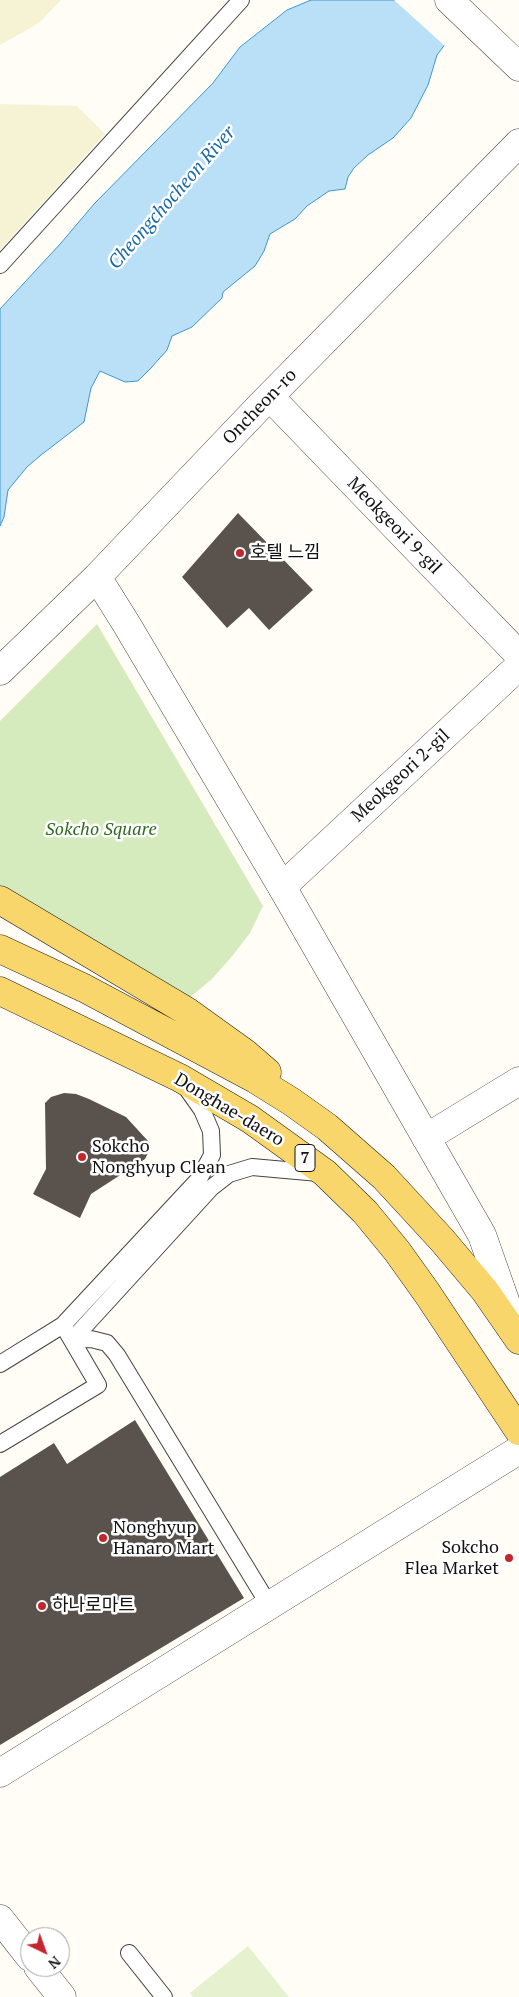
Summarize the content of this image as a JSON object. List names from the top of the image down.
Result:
{
  "streets": {
    "main road": ["Donghae-daero", "7"],
    "street": ["Oncheon-ro", "Meokgeori 9-gil", "Meokgeori 2-gil"]
  },
  "crossings": [
    ["Oncheon-ro", "Meokgeori 9-gil"]
  ],
  "water": ["Cheongchocheon River"],
  "parks": ["Sokcho Square"],
  "places": [
    "호텔 느낌",
    "Sokcho Nonghyup Clean",
    "Nonghyup Hanaro Mart",
    "Sokcho Flea Market",
    "하나로마트"
  ],
  "north": "bottom right"
}
